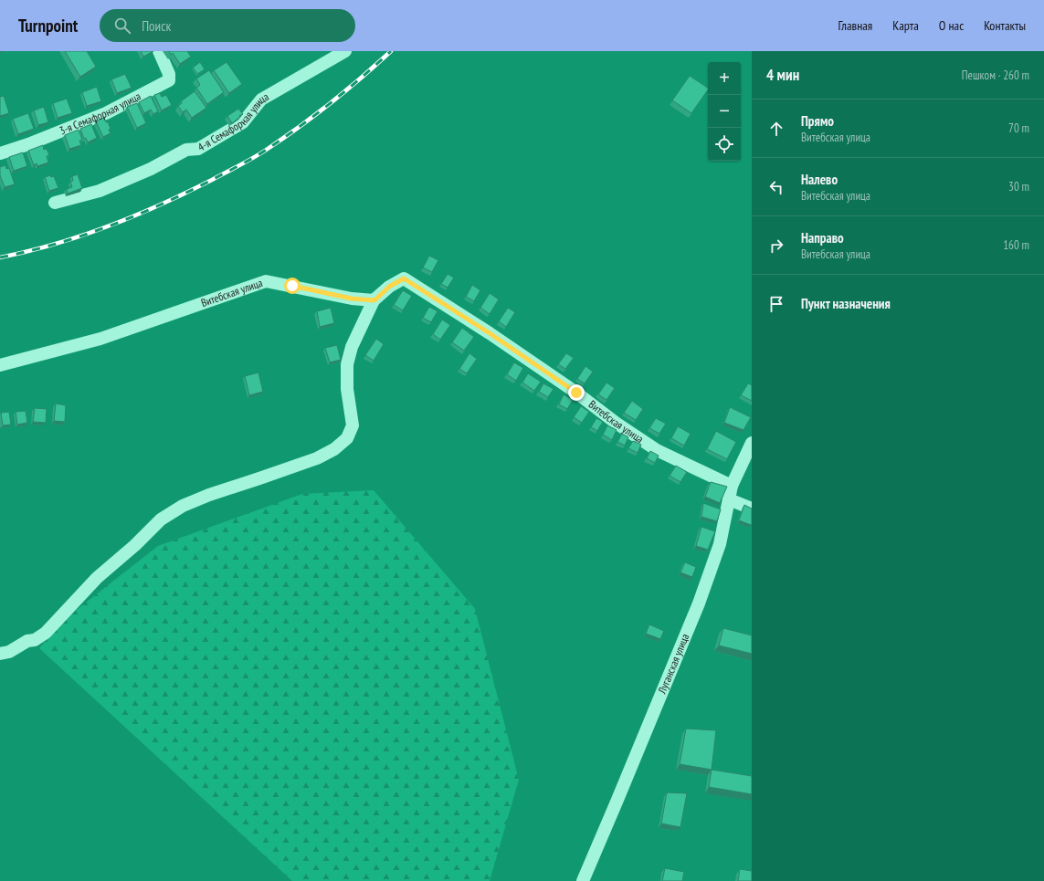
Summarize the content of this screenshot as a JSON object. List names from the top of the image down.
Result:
{
  "streets": {
    "street": [
      "3-я Семафорная улица",
      "4-я Семафорная улица",
      "Витебская улица",
      "Луганская улица"
    ]
  },
  "crossings": [
    ["Витебская улица", "Луганская улица"]
  ],
  "page": {
    "header": "Turnpoint",
    "search": "Поиск",
    "nav": [
      "Главная",
      "Карта",
      "О нас",
      "Контакты"
    ],
    "heading": ["4 мин", "Пешком · 260 m"],
    "map_buttons": ["+", "−"],
    "list": [
      ["Прямо", "Витебская улица", "70 m"],
      ["Налево", "Витебская улица", "30 m"],
      ["Направо", "Витебская улица", "160 m"],
      "Пункт назначения"
    ]
  }
}
